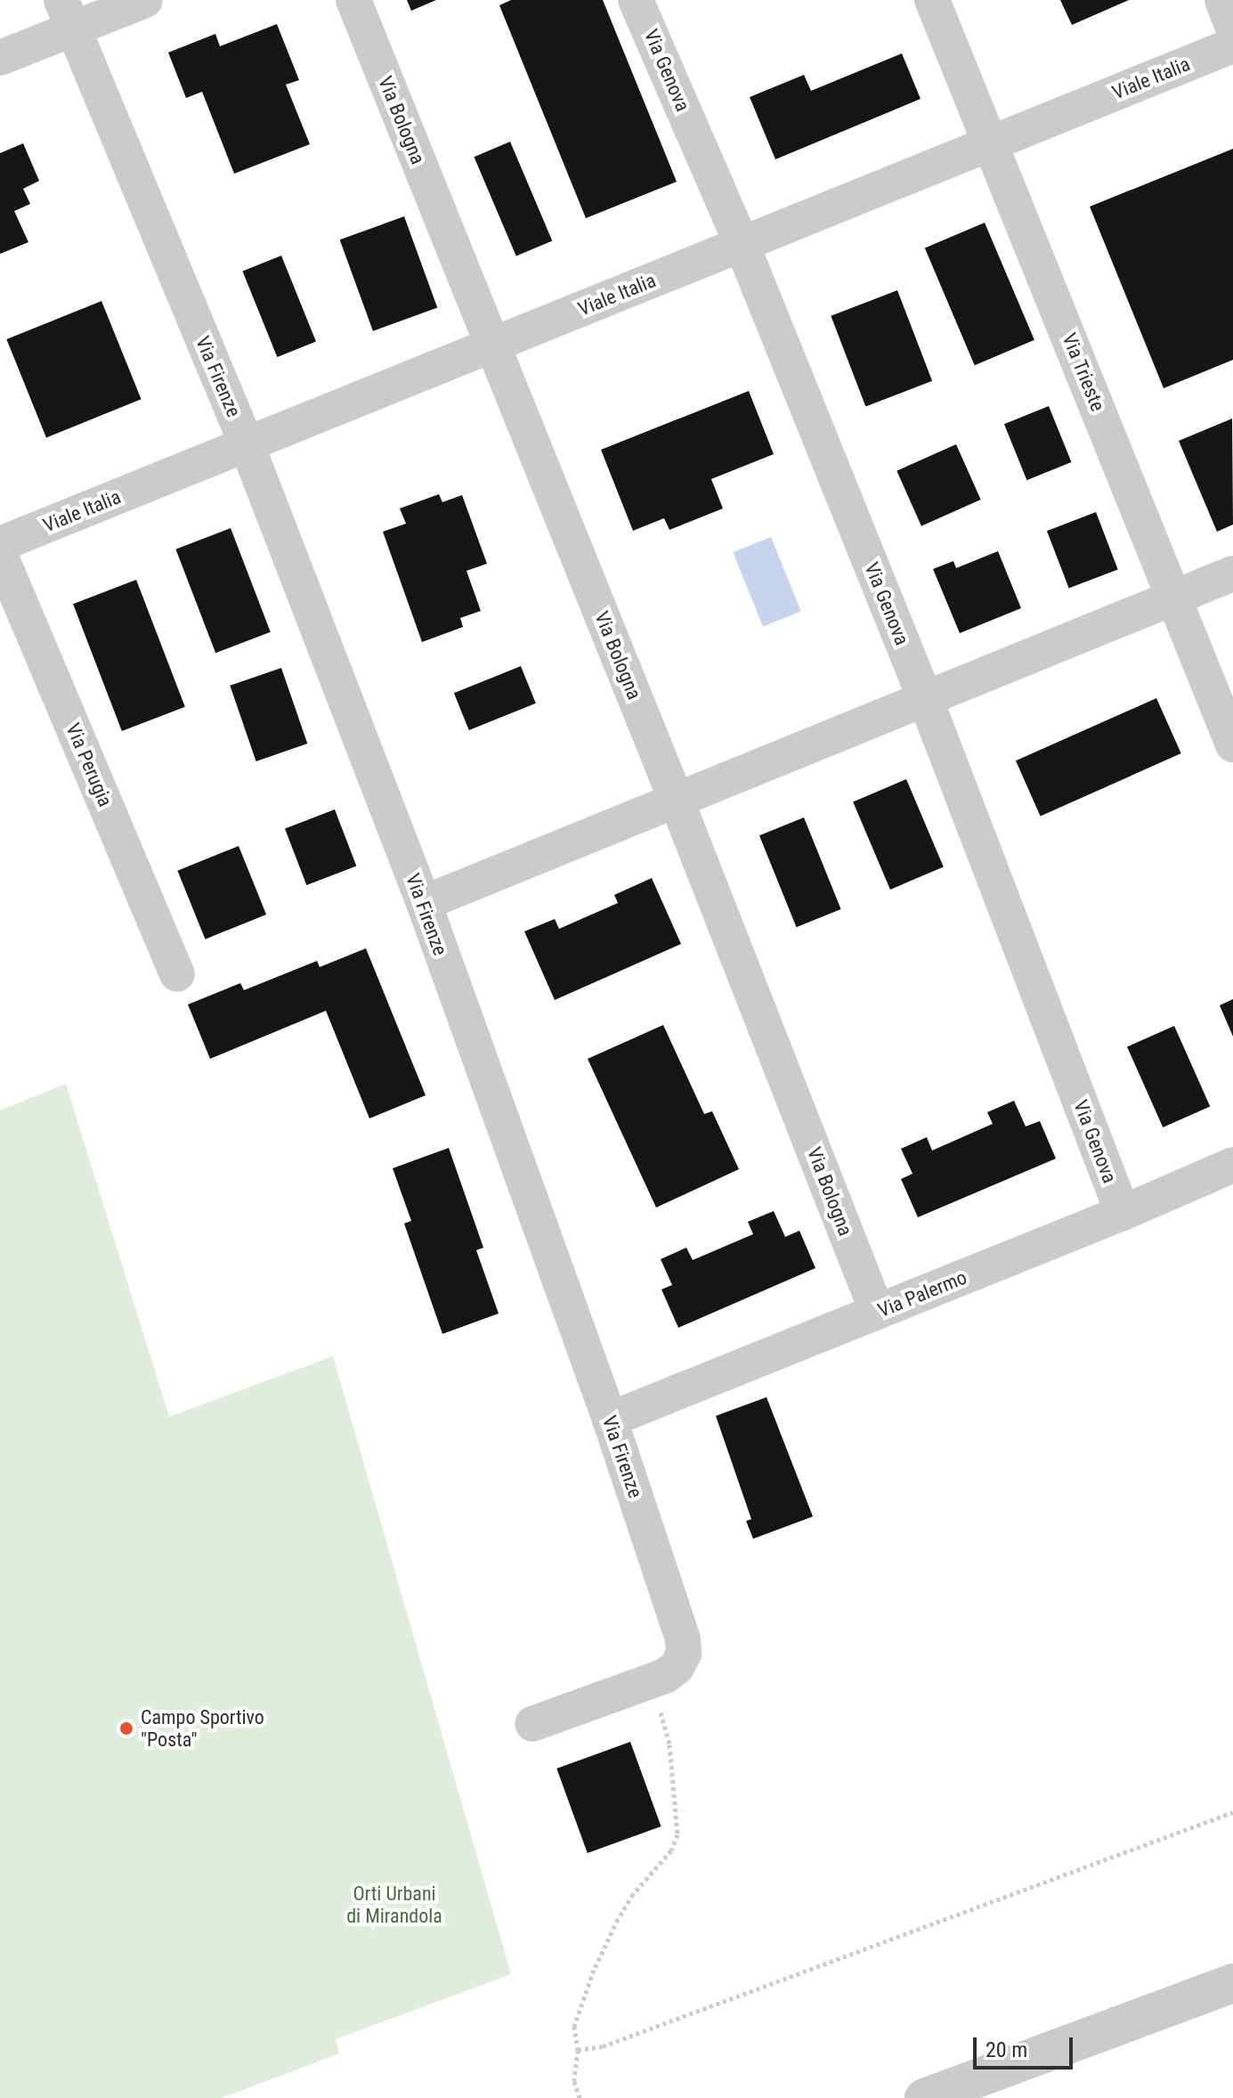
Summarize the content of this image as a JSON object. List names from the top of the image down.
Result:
{
  "streets": {
    "street": [
      "Via Genova",
      "Viale Italia",
      "Via Bologna",
      "Via Trieste",
      "Via Firenze",
      "Via Perugia",
      "Via Palermo"
    ]
  },
  "crossings": [
    ["Via Genova", "Viale Italia"],
    ["Via Genova", "Via Palermo"],
    ["Viale Italia", "Via Bologna"],
    ["Viale Italia", "Via Trieste"],
    ["Viale Italia", "Via Firenze"],
    ["Via Bologna", "Via Palermo"],
    ["Via Firenze", "Via Palermo"]
  ],
  "parks": ["Orti Urbani di Mirandola"],
  "places": ["Campo Sportivo \"Posta\""],
  "scale_bar": "20 m"
}
